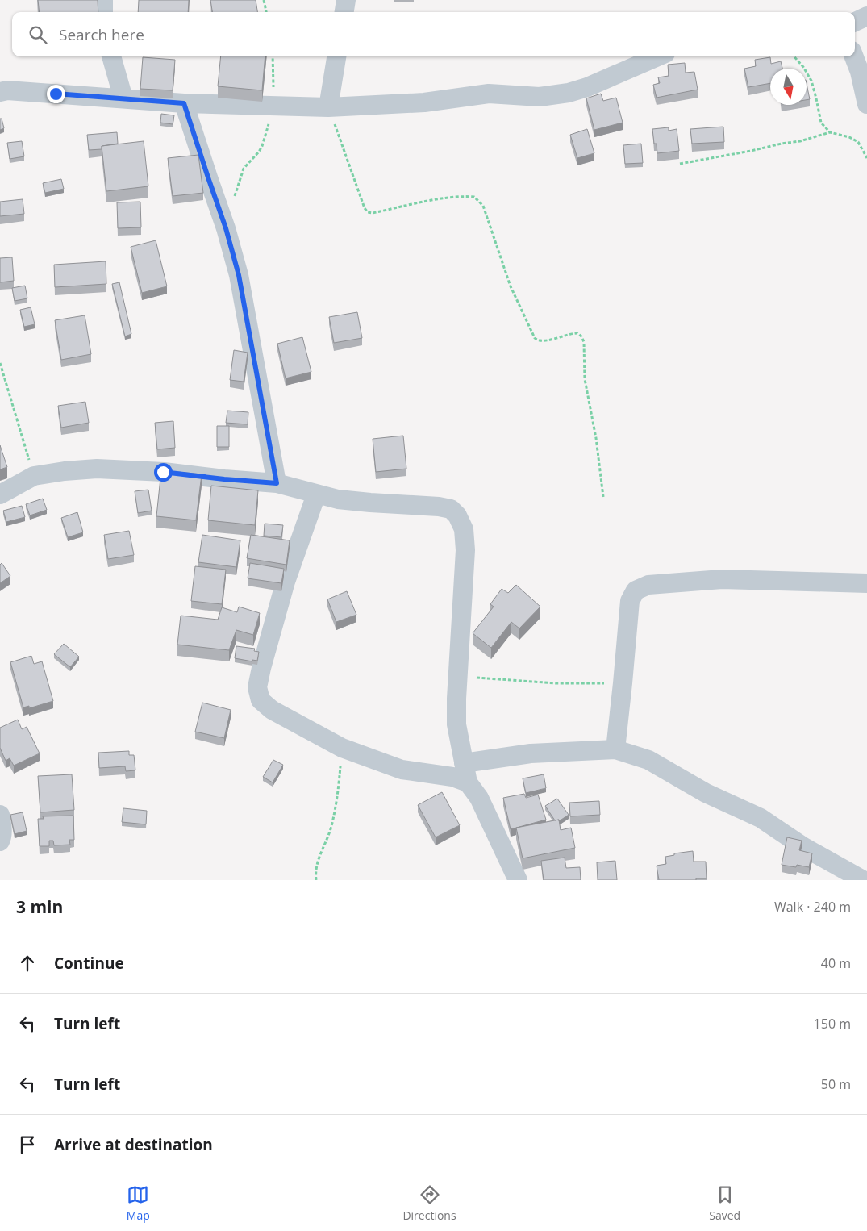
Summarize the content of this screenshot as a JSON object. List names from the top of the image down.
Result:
{
  "north": "bottom",
  "page": {
    "search": "Search here",
    "heading": ["3 min", "Walk · 240 m"],
    "list": [
      ["Continue", "40 m"],
      ["Turn left", "150 m"],
      ["Turn left", "50 m"],
      "Arrive at destination"
    ],
    "nav": ["Map", "Directions", "Saved"]
  }
}
